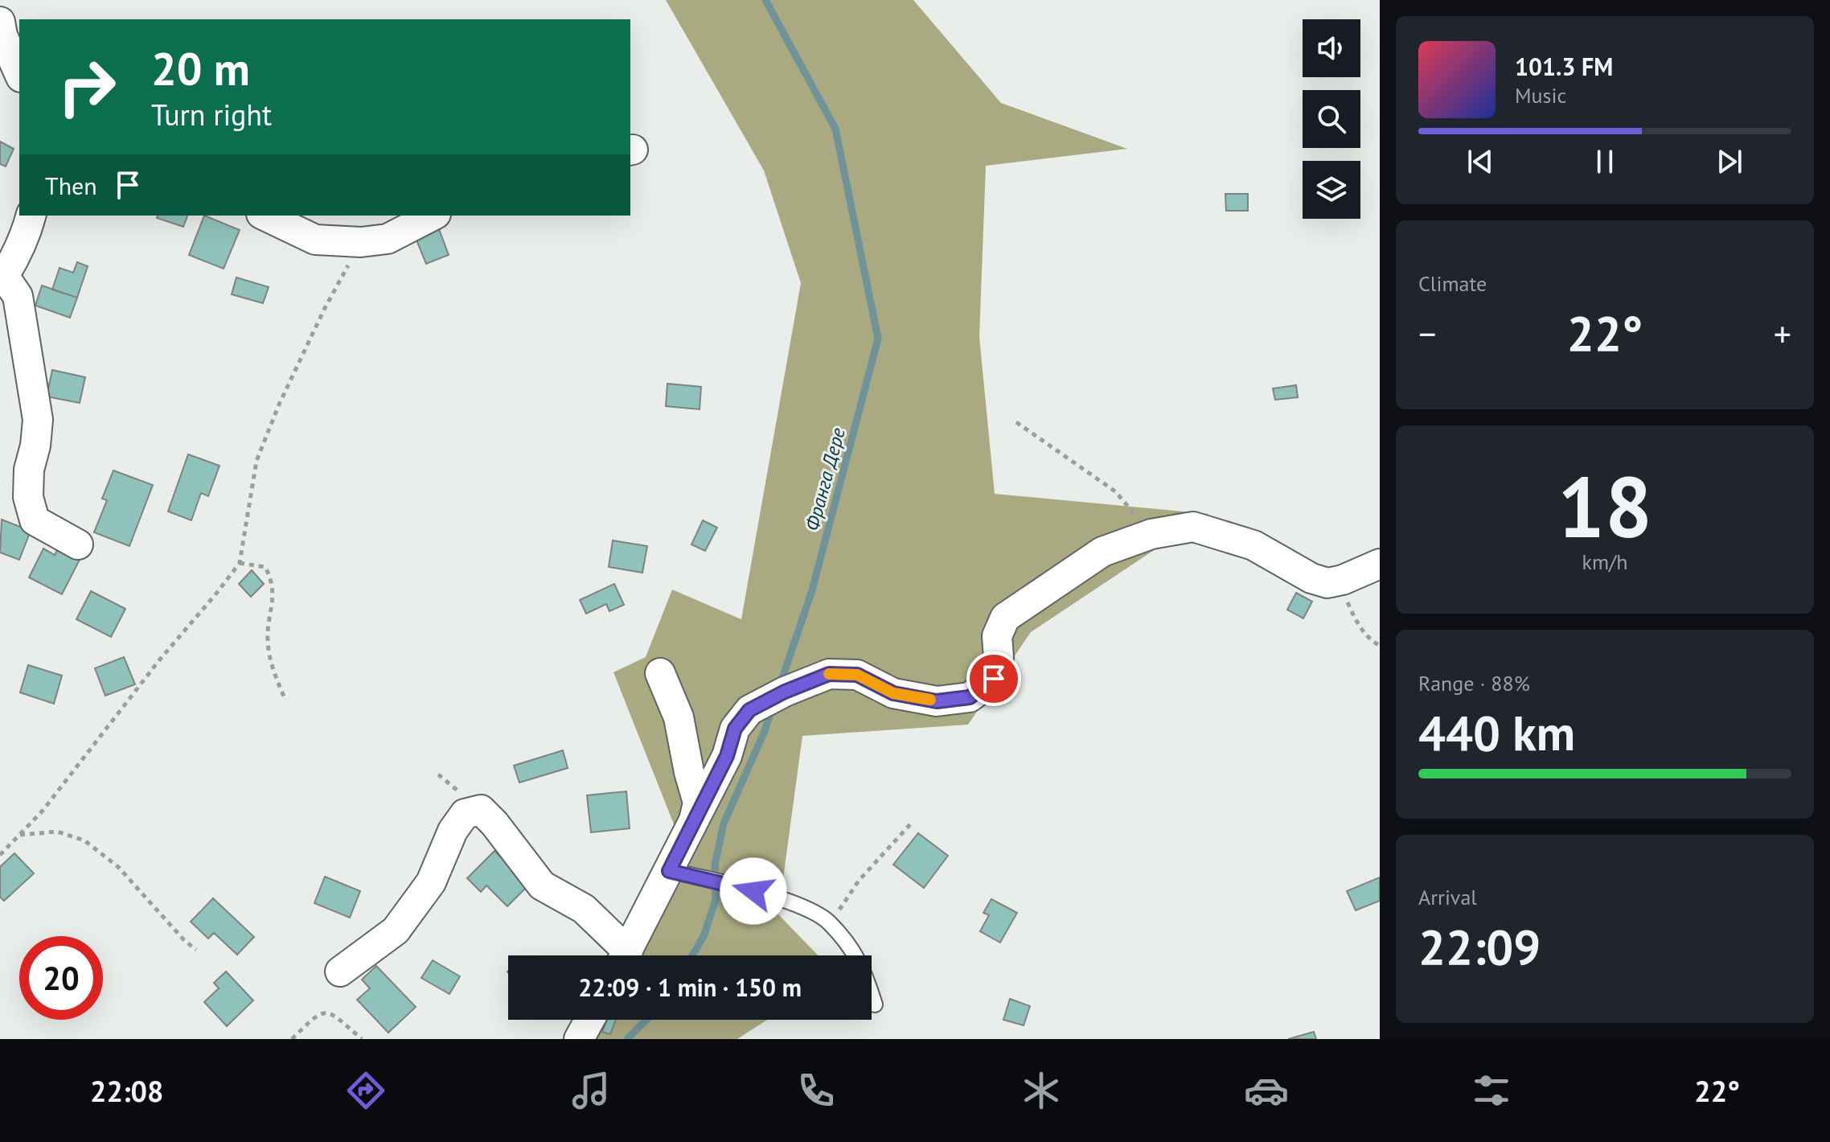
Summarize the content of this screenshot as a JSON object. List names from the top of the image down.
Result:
{
  "water": ["Франга Дере"],
  "page": {
    "turn": ["20 m", "Turn right"],
    "song": ["101.3 FM", "Music"],
    "then": "Then",
    "tile": [
      "Climate",
      ["18", "km/h"],
      ["Range · 88%", "440 km"],
      ["Arrival", "22:09"]
    ],
    "heat": ["−", "22°", "+"],
    "limit": "20",
    "trip": "22:09 · 1 min · 150 m",
    "tabs": ["22:08", "22°"]
  }
}
